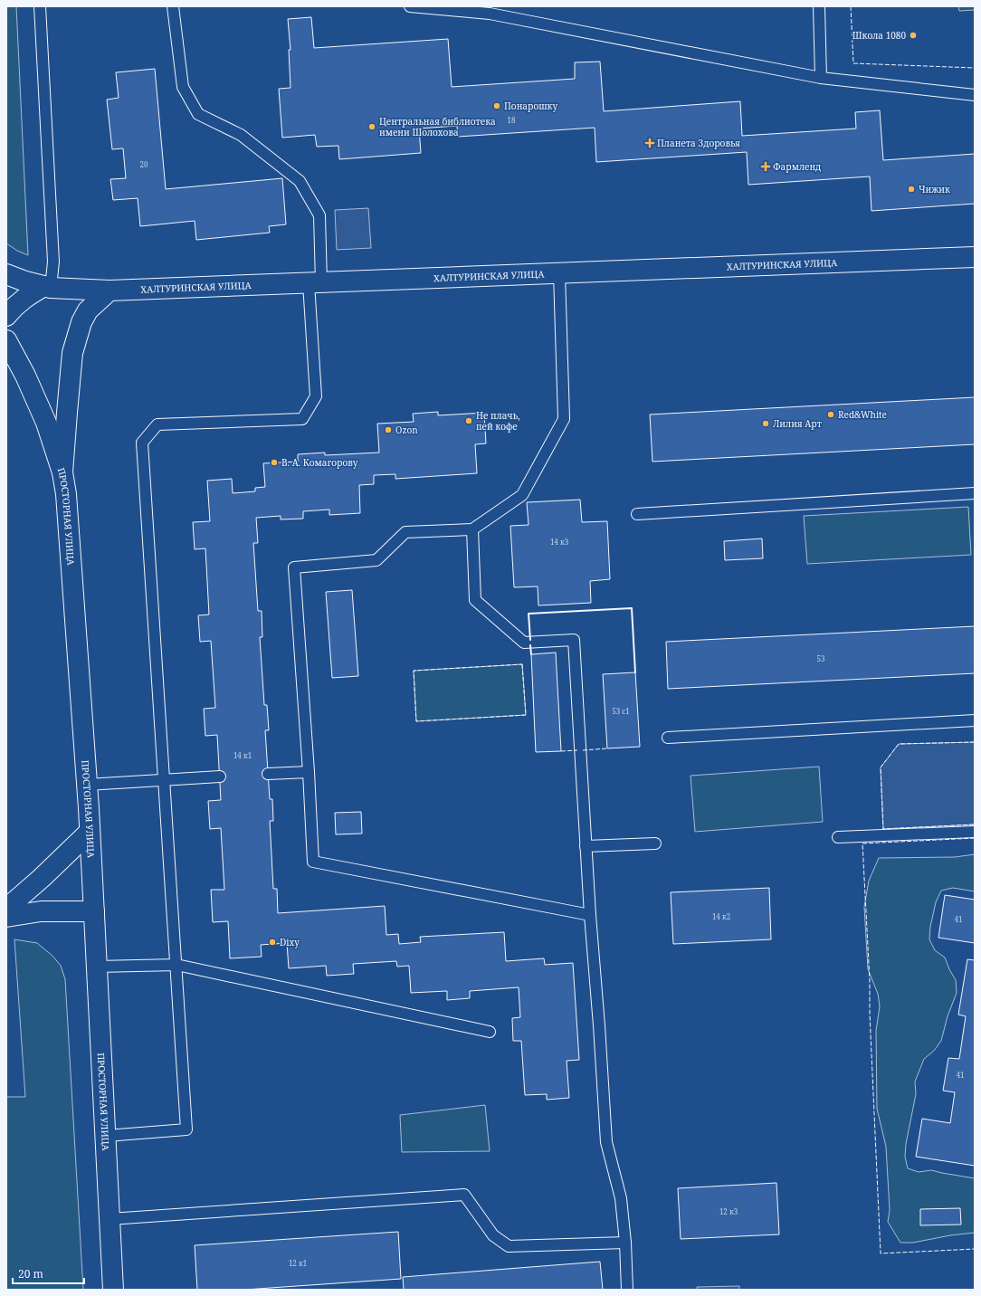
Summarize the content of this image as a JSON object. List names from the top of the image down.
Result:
{
  "streets": {
    "street": ["ХАЛТУРИНСКАЯ УЛИЦА", "ПРОСТОРНАЯ УЛИЦА"]
  },
  "places": {
    "other": [
      "Школа 1080",
      "Понарошку",
      "Центральная библиотека имени Шолохова",
      "Чижик",
      "Red&White",
      "Не плачь, пей кофе",
      "Лилия Арт",
      "Ozon",
      "В. А. Комагорову",
      "Dixy"
    ],
    "health": ["Планета Здоровья", "Фармленд"]
  },
  "house_numbers": [
    "18",
    "20",
    "14 к3",
    "53",
    "53 с1",
    "14 к1",
    "14 к2",
    "41",
    "41",
    "12 к3",
    "12 к1"
  ],
  "scale_bar": "20 m"
}
